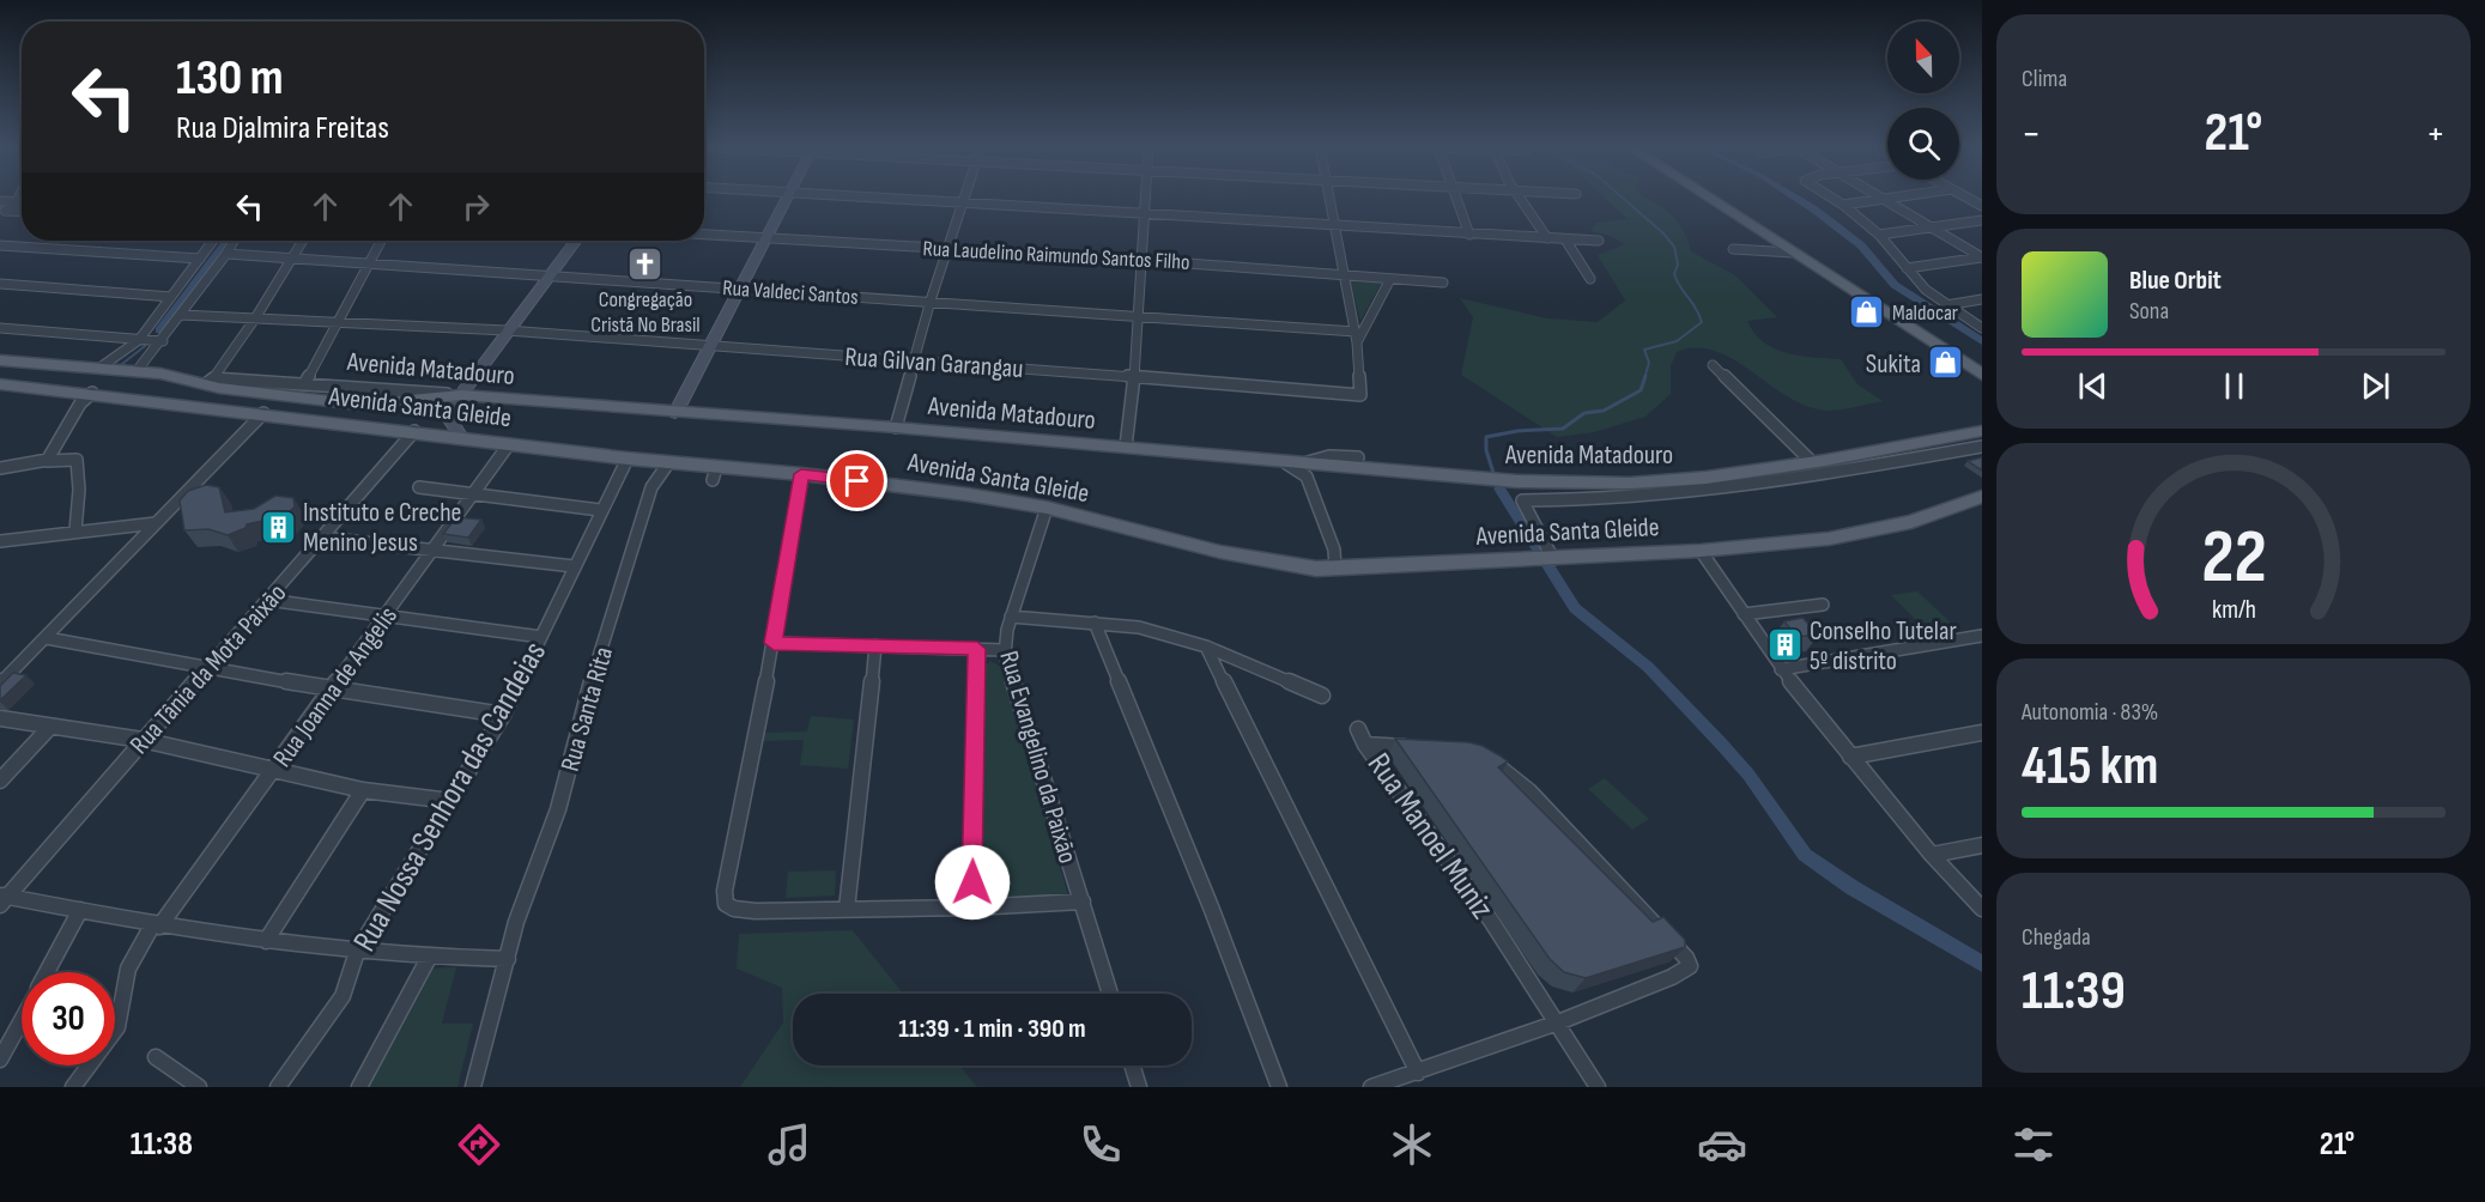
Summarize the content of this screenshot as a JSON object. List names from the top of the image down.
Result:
{
  "streets": {
    "main road": ["Avenida Matadouro", "Avenida Santa Gleide"],
    "street": [
      "Rua Laudelino Raimundo Santos Filho",
      "Rua Valdeci Santos",
      "Rua Gilvan Garangau",
      "Rua Tânia da Mota Paixão",
      "Rua Joanna de Angelis",
      "Rua Santa Rita",
      "Rua Evangelino da Paixão",
      "Rua Nossa Senhora das Candeias",
      "Rua Manoel Muniz"
    ]
  },
  "crossings": [
    ["Rua Valdeci Santos", "Rua Gilvan Garangau"],
    ["Avenida Matadouro", "Avenida Santa Gleide"],
    ["Avenida Santa Gleide", "Rua Tânia da Mota Paixão"],
    ["Avenida Santa Gleide", "Rua Joanna de Angelis"],
    ["Avenida Santa Gleide", "Rua Santa Rita"],
    ["Avenida Santa Gleide", "Rua Evangelino da Paixão"],
    ["Avenida Santa Gleide", "Rua Nossa Senhora das Candeias"]
  ],
  "places": {
    "church": ["Congregação Cristã No Brasil"],
    "shop": ["Maldocar", "Sukita"],
    "building": ["Instituto e Creche Menino Jesus", "Conselho Tutelar 5º distrito"]
  },
  "north": "top",
  "page": {
    "tile": [
      "Clima",
      ["Autonomia · 83%", "415 km"],
      ["Chegada", "11:39"]
    ],
    "turn": ["130 m", "Rua Djalmira Freitas"],
    "heat": ["−", "21°", "+"],
    "song": ["Blue Orbit", "Sona"],
    "limit": "30",
    "trip": "11:39 · 1 min · 390 m",
    "tabs": ["11:38", "21°"],
    "gauge": ["22", "km/h"]
  }
}
